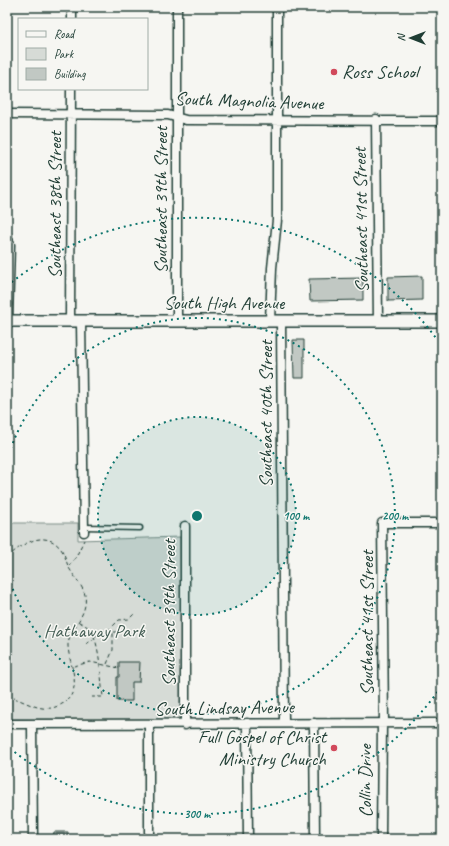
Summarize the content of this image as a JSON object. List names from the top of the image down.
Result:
{
  "streets": {
    "street": [
      "South Magnolia Avenue",
      "Southeast 39th Street",
      "Southeast 38th Street",
      "Southeast 41st Street",
      "South High Avenue",
      "Southeast 40th Street",
      "South Lindsay Avenue",
      "Collin Drive"
    ]
  },
  "crossings": [
    ["South Magnolia Avenue", "Southeast 39th Street"],
    ["South Magnolia Avenue", "Southeast 38th Street"],
    ["South Magnolia Avenue", "Southeast 41st Street"],
    ["South Magnolia Avenue", "Southeast 40th Street"],
    ["Southeast 39th Street", "South High Avenue"],
    ["Southeast 39th Street", "South Lindsay Avenue"],
    ["Southeast 38th Street", "South High Avenue"],
    ["Southeast 41st Street", "South High Avenue"],
    ["Southeast 41st Street", "South Lindsay Avenue"],
    ["Southeast 41st Street", "Collin Drive"],
    ["South High Avenue", "Southeast 40th Street"],
    ["Southeast 40th Street", "South Lindsay Avenue"],
    ["South Lindsay Avenue", "Collin Drive"]
  ],
  "parks": ["Hathaway Park"],
  "places": ["Ross School", "Full Gospel of Christ Ministry Church"],
  "legend": ["Road", "Park", "Building"],
  "north": "left",
  "rings": ["100 m", "200 m", "300 m"]
}
